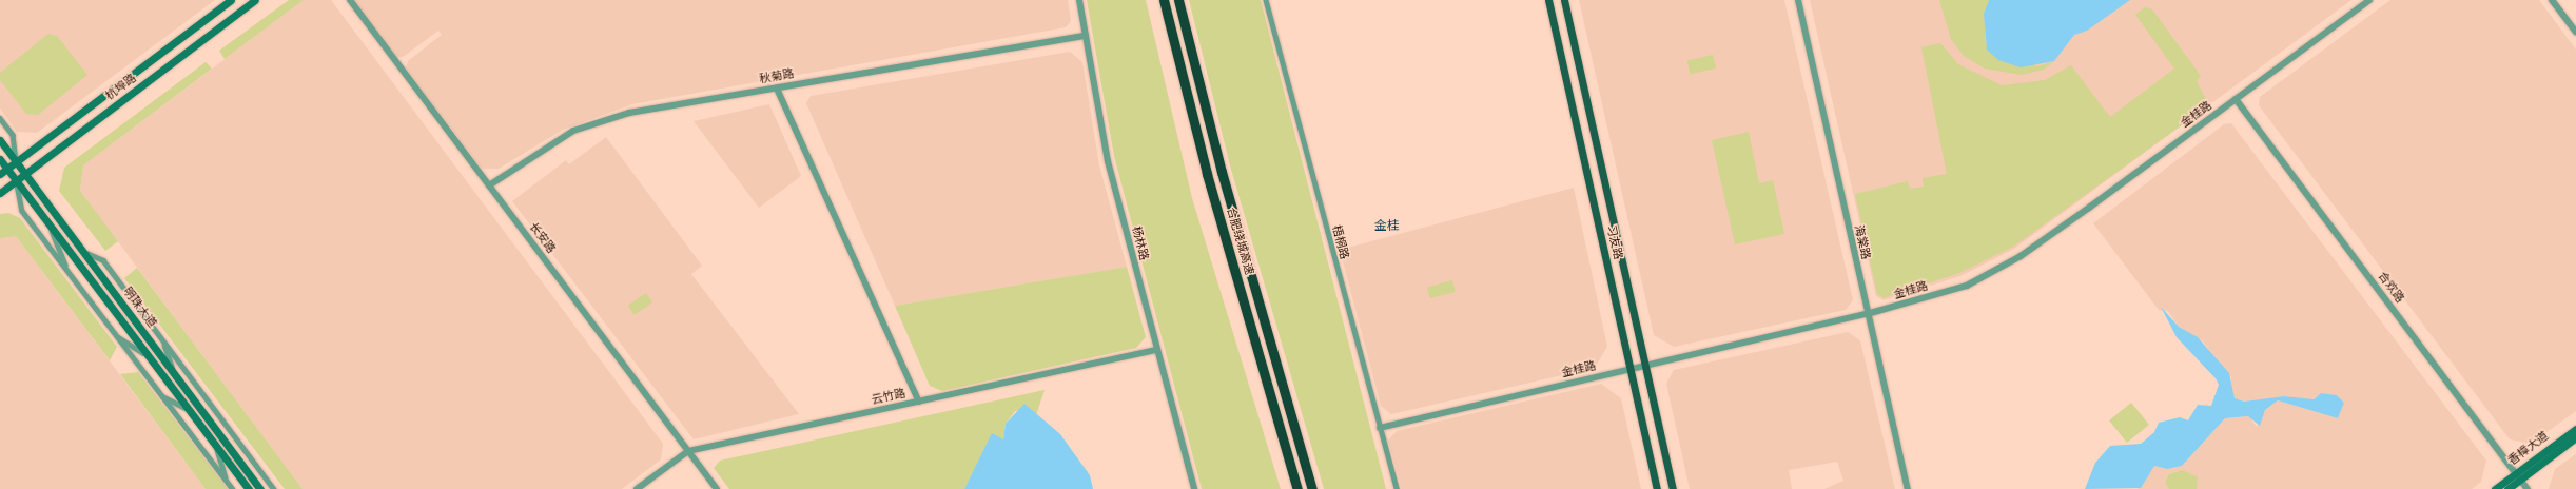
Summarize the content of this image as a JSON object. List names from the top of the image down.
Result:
{
  "streets": {
    "highway": ["合肥绕城高速"],
    "main road": [
      "杭埠路",
      "习友路",
      "明珠大道",
      "香樟大道"
    ],
    "street": [
      "秋菊路",
      "金桂路",
      "长安路",
      "梧桐路",
      "海棠路",
      "杨林路",
      "合欢路",
      "云竹路"
    ]
  },
  "crossings": [
    ["秋菊路", "长安路"],
    ["秋菊路", "杨林路"],
    ["杭埠路", "明珠大道"],
    ["金桂路", "梧桐路"],
    ["金桂路", "习友路"],
    ["金桂路", "海棠路"],
    ["金桂路", "合欢路"],
    ["长安路", "云竹路"],
    ["杨林路", "云竹路"],
    ["合欢路", "香樟大道"]
  ],
  "districts": ["金桂"]
}
